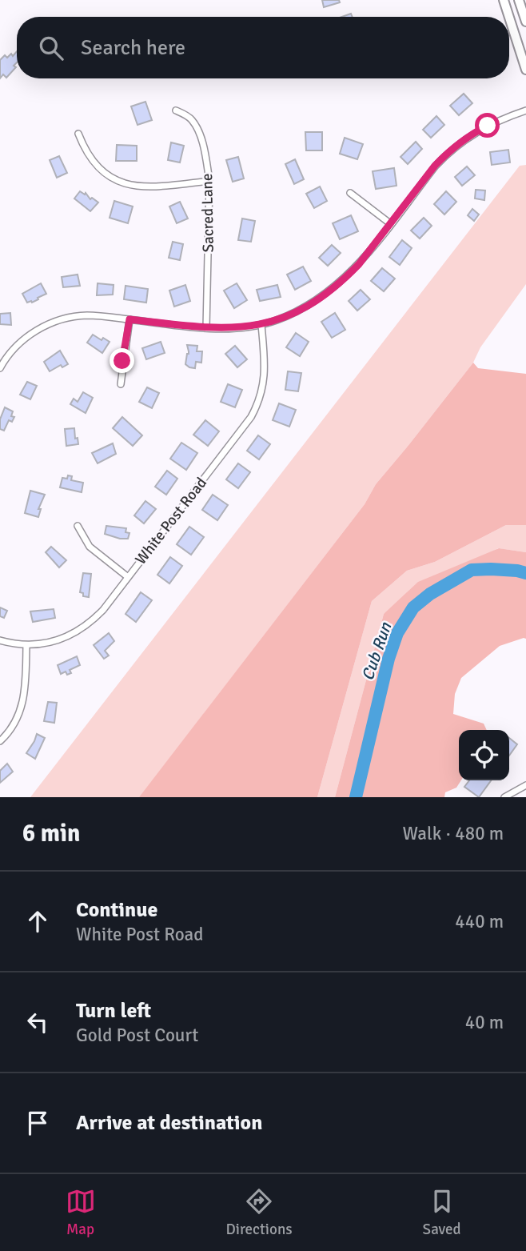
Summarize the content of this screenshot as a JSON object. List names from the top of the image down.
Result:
{
  "streets": {
    "street": ["Sacred Lane", "White Post Road"]
  },
  "water": ["Cub Run"],
  "page": {
    "search": "Search here",
    "heading": ["6 min", "Walk · 480 m"],
    "list": [
      ["Continue", "White Post Road", "440 m"],
      ["Turn left", "Gold Post Court", "40 m"],
      "Arrive at destination"
    ],
    "nav": ["Map", "Directions", "Saved"]
  }
}
